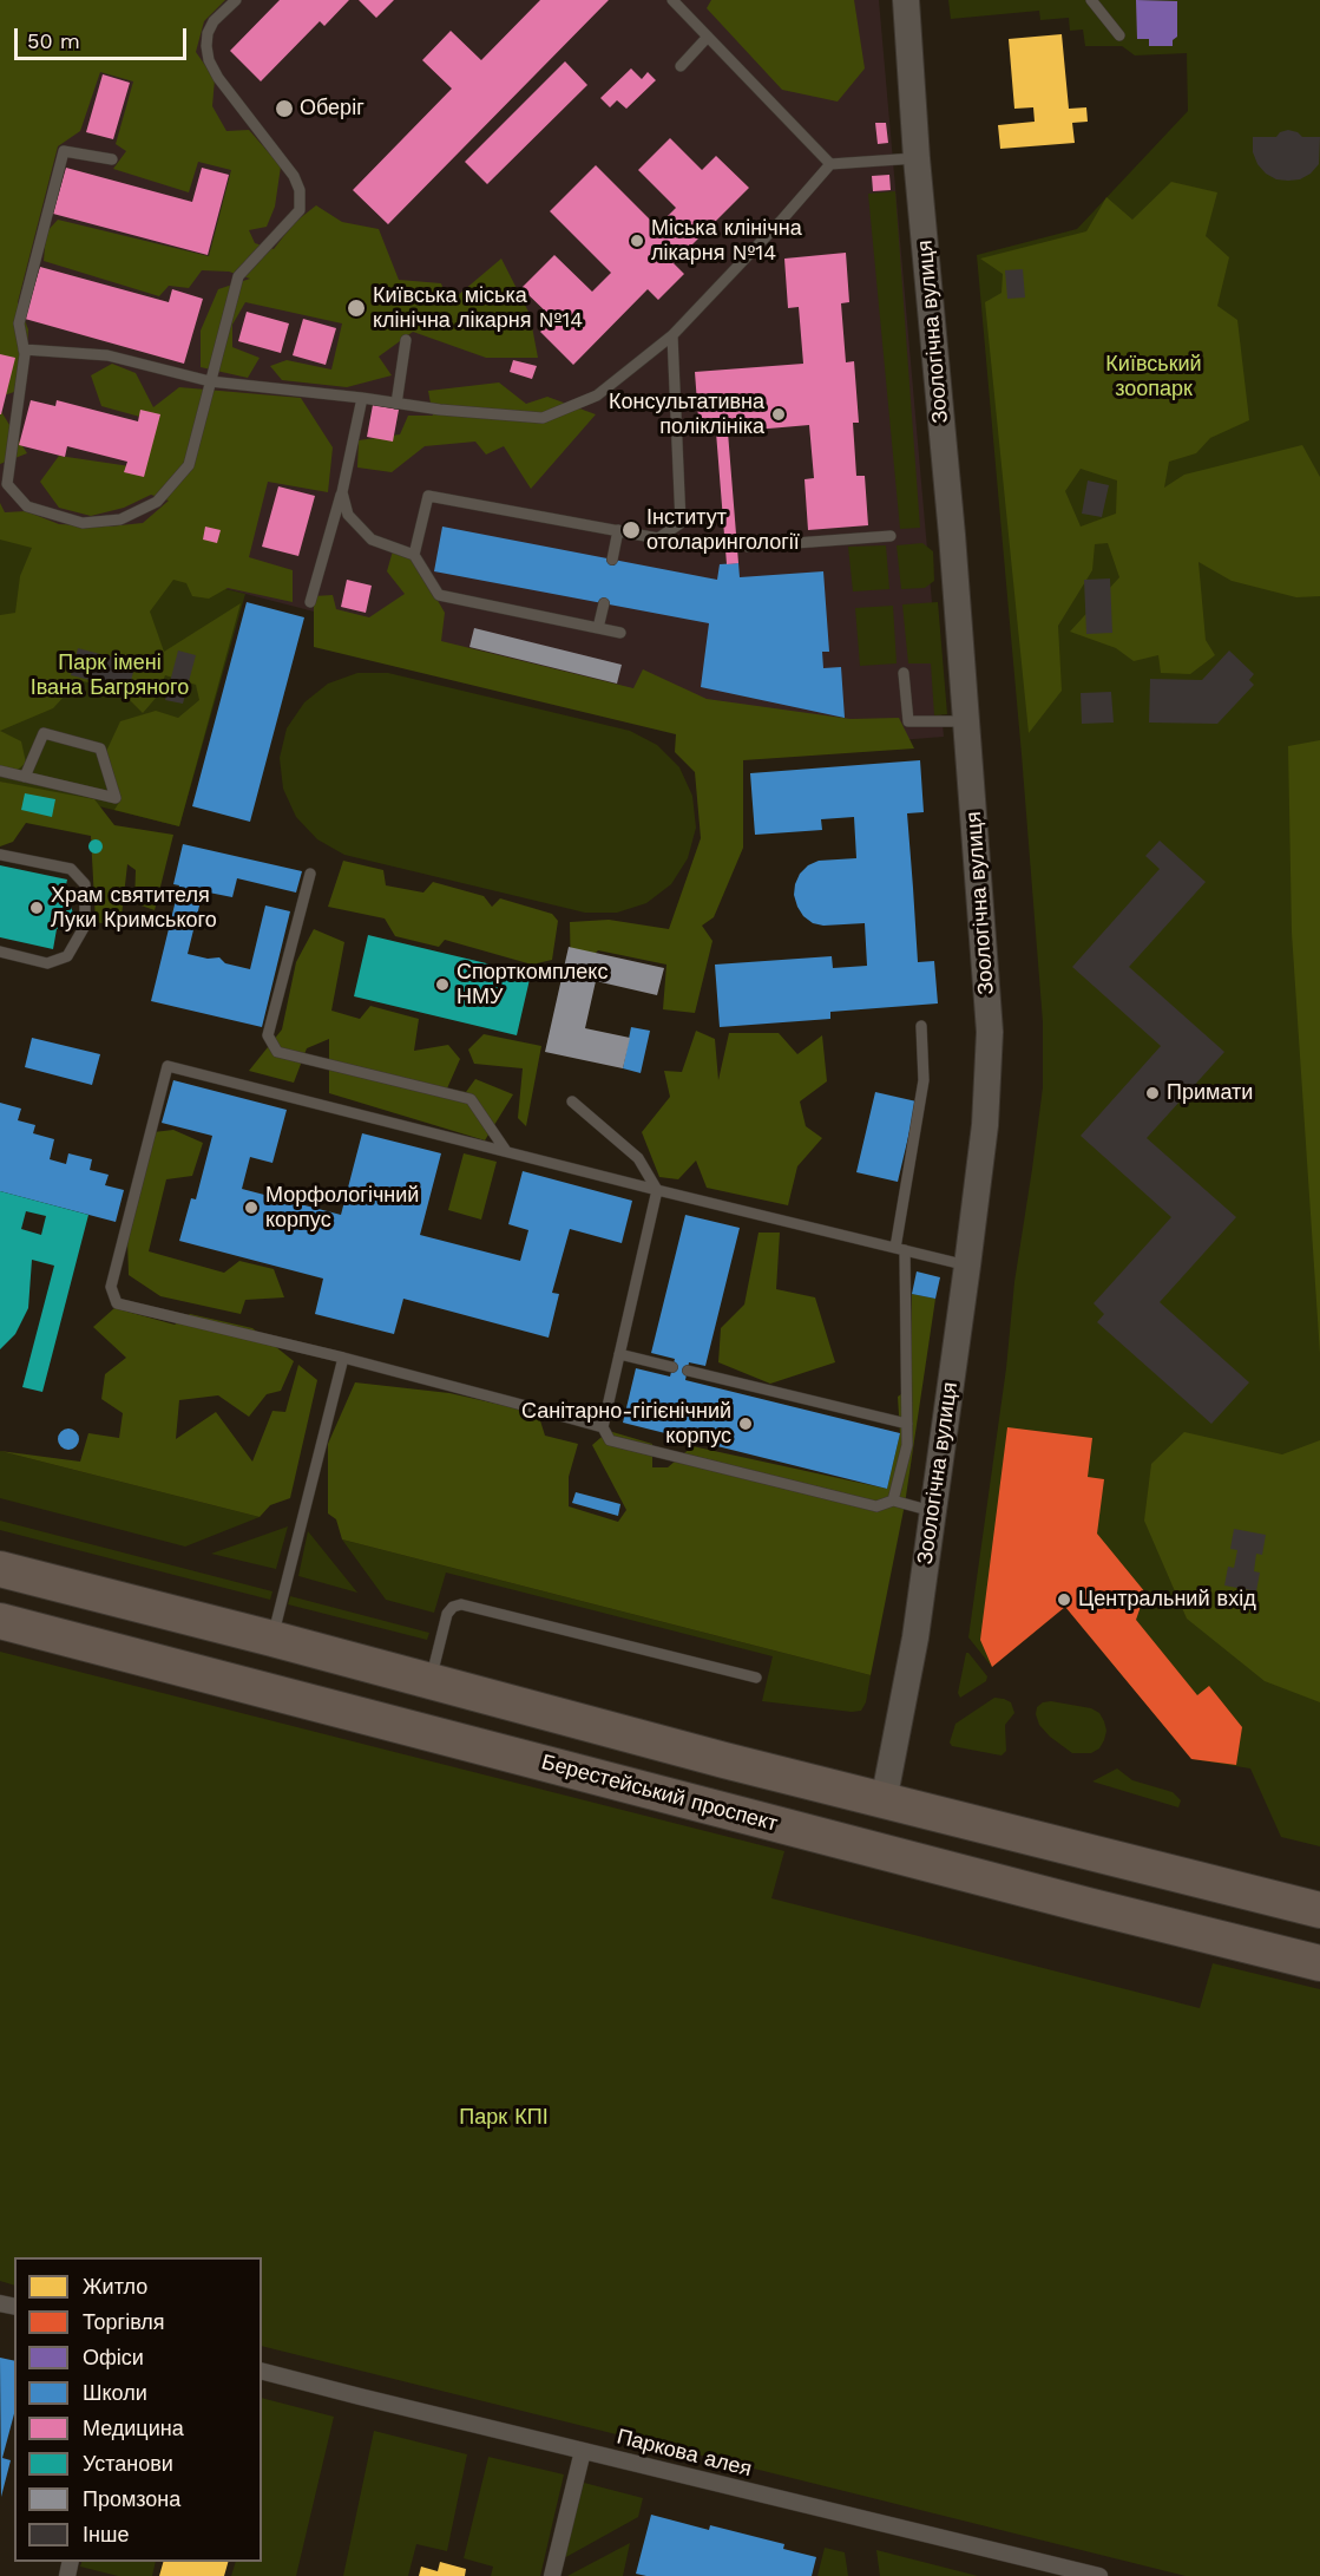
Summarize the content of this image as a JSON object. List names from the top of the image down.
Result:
{
  "streets": {
    "main road": ["Берестейський проспект"],
    "street": ["Зоологічна вулиця", "Паркова алея"]
  },
  "parks": ["Київський зоопарк", "Парк імені Івана Багряного", "Парк КПІ"],
  "places": [
    "Оберіг",
    "Міська клінічна лікарня №14",
    "Київська міська клінічна лікарня №14",
    "Консультативна поліклініка",
    "Інститут отоларингології",
    "Храм святителя Луки Кримського",
    "Спорткомплекс НМУ",
    "Примати",
    "Морфологічний корпус",
    "Санітарно-гігієнічний корпус",
    "Центральний вхід"
  ],
  "legend": [
    "Житло",
    "Торгівля",
    "Офіси",
    "Школи",
    "Медицина",
    "Установи",
    "Промзона",
    "Інше"
  ],
  "scale_bar": "50 m"
}
